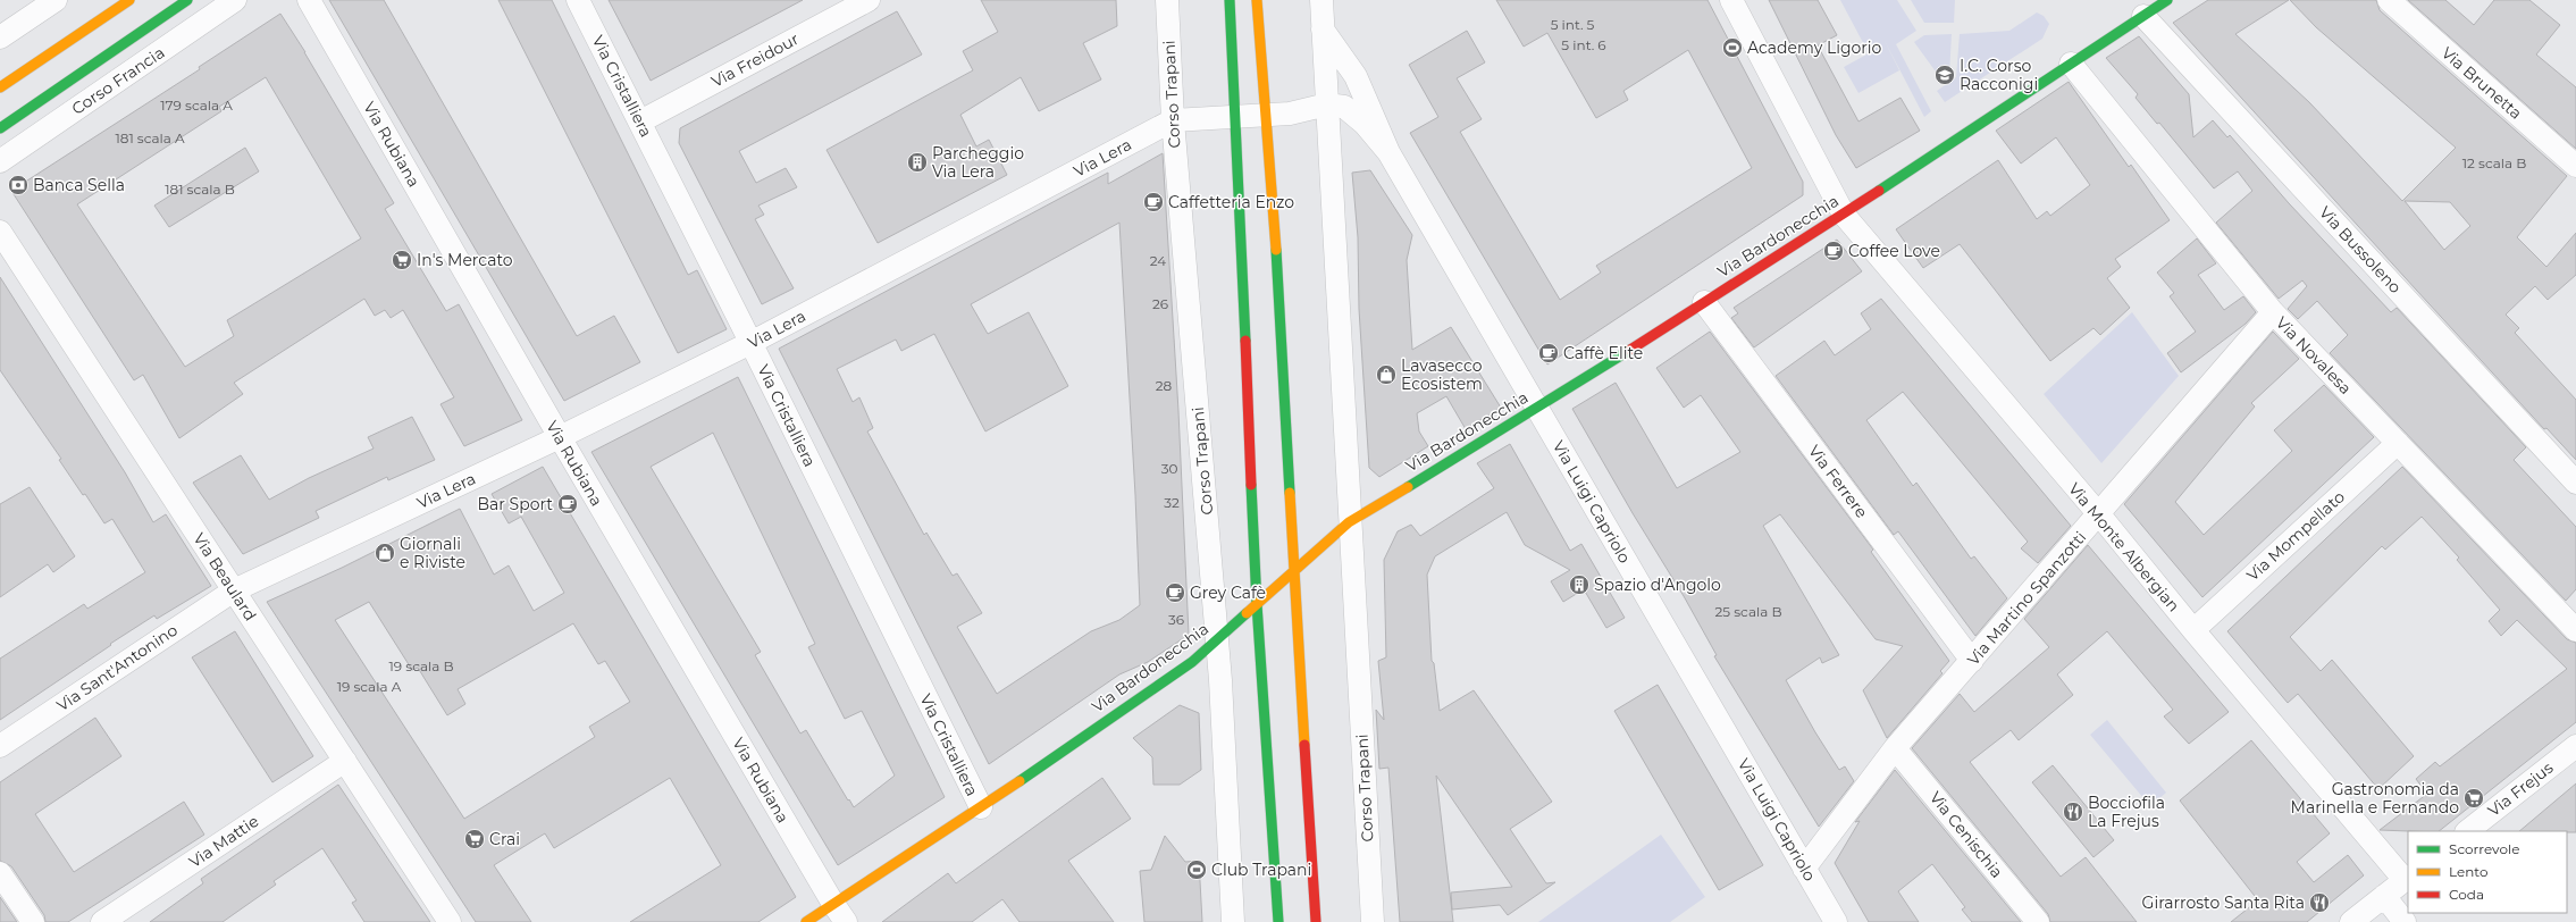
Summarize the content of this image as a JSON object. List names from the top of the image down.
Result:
{
  "streets": {
    "main road": ["Corso Francia", "Via Bardonecchia"],
    "street": [
      "Via Freidour",
      "Via Brunetta",
      "Via Cristalliera",
      "Corso Trapani",
      "Via Rubiana",
      "Via Lera",
      "Via Bussoleno",
      "Via Novalesa",
      "Via Ferrere",
      "Via Luigi Capriolo",
      "Via Mompellato",
      "Via Monte Albergian",
      "Via Beaulard",
      "Via Martino Spanzotti",
      "Via Sant'Antonino",
      "Via Frejus",
      "Via Cenischia",
      "Via Mattie"
    ]
  },
  "crossings": [
    ["Via Freidour", "Via Cristalliera"],
    ["Via Cristalliera", "Via Lera"],
    ["Via Cristalliera", "Via Bardonecchia"],
    ["Corso Trapani", "Via Lera"],
    ["Corso Trapani", "Via Bardonecchia"],
    ["Corso Trapani", "Via Luigi Capriolo"],
    ["Via Rubiana", "Via Lera"],
    ["Via Rubiana", "Via Bardonecchia"],
    ["Via Lera", "Via Luigi Capriolo"],
    ["Via Lera", "Via Beaulard"],
    ["Via Lera", "Via Sant'Antonino"],
    ["Via Bardonecchia", "Via Bussoleno"],
    ["Via Bardonecchia", "Via Novalesa"],
    ["Via Bardonecchia", "Via Ferrere"],
    ["Via Bardonecchia", "Via Luigi Capriolo"],
    ["Via Bardonecchia", "Via Monte Albergian"],
    ["Via Novalesa", "Via Mompellato"],
    ["Via Novalesa", "Via Martino Spanzotti"],
    ["Via Ferrere", "Via Martino Spanzotti"],
    ["Via Luigi Capriolo", "Via Martino Spanzotti"],
    ["Via Mompellato", "Via Monte Albergian"],
    ["Via Monte Albergian", "Via Martino Spanzotti"],
    ["Via Beaulard", "Via Sant'Antonino"],
    ["Via Beaulard", "Via Mattie"],
    ["Via Martino Spanzotti", "Via Cenischia"]
  ],
  "places": {
    "sports": ["Academy Ligorio", "Club Trapani"],
    "school or university": ["I.C. Corso Racconigi"],
    "building": ["Parcheggio Via Lera", "Spazio d'Angolo"],
    "bank": ["Banca Sella"],
    "cafe": [
      "Caffetteria Enzo",
      "Coffee Love",
      "Caffè Elite",
      "Bar Sport",
      "Grey Cafè"
    ],
    "supermarket": ["In's Mercato", "Gastronomia da Marinella e Fernando", "Crai"],
    "shop": ["Lavasecco Ecosistem", "Giornali e Riviste"],
    "restaurant": ["Bocciofila La Frejus", "Girarrosto Santa Rita"]
  },
  "house_numbers": [
    "5 int. 5",
    "5 int. 6",
    "179 scala A",
    "181 scala A",
    "12 scala B",
    "181 scala B",
    "24",
    "26",
    "28",
    "30",
    "32",
    "25 scala B",
    "36",
    "19 scala B",
    "19 scala A"
  ],
  "legend": ["Scorrevole", "Lento", "Coda"]
}
